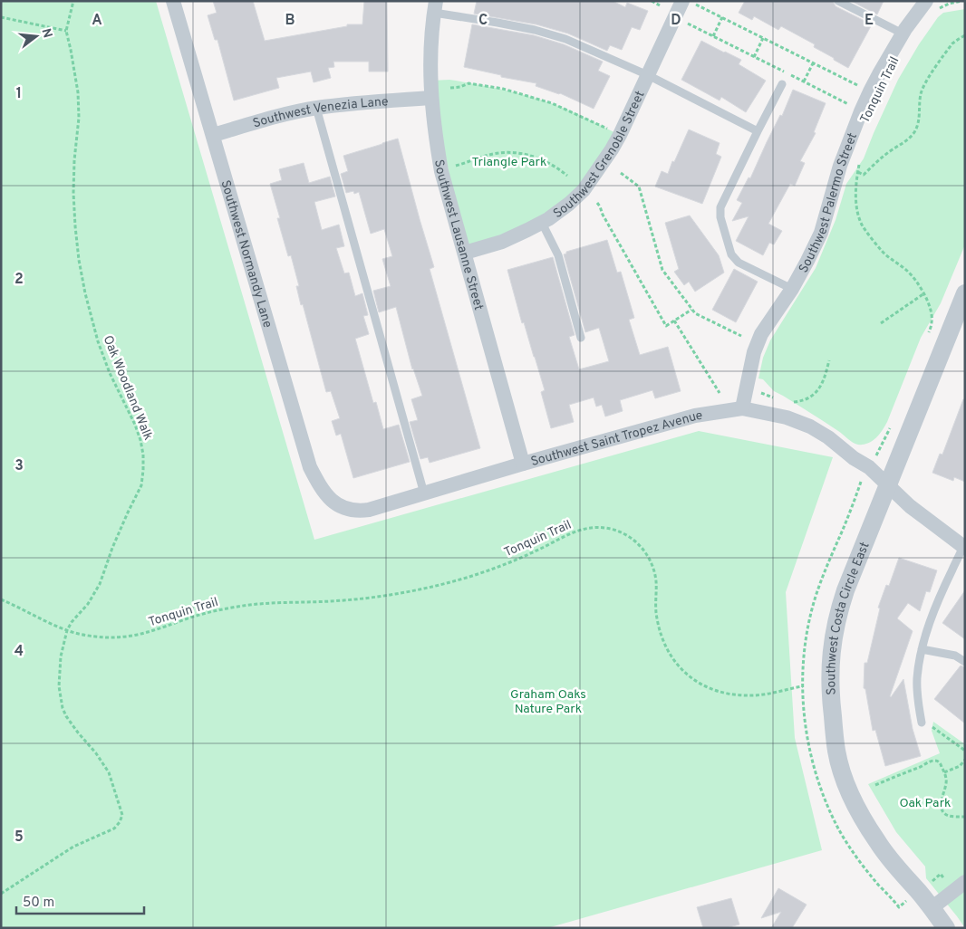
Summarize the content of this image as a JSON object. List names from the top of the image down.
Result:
{
  "streets": {
    "street": [
      "Southwest Venezia Lane",
      "Southwest Grenoble Street",
      "Southwest Palermo Street",
      "Southwest Lausanne Street",
      "Southwest Normandy Lane",
      "Southwest Saint Tropez Avenue",
      "Southwest Costa Circle East"
    ],
    "path": ["Tonquin Trail", "Oak Woodland Walk"]
  },
  "crossings": [
    ["Tonquin Trail", "Oak Woodland Walk"],
    ["Southwest Venezia Lane", "Southwest Lausanne Street"],
    ["Southwest Venezia Lane", "Southwest Normandy Lane"],
    ["Southwest Grenoble Street", "Southwest Lausanne Street"],
    ["Southwest Palermo Street", "Southwest Saint Tropez Avenue"],
    ["Southwest Lausanne Street", "Southwest Saint Tropez Avenue"],
    ["Southwest Normandy Lane", "Southwest Saint Tropez Avenue"],
    ["Southwest Saint Tropez Avenue", "Southwest Costa Circle East"]
  ],
  "parks": ["Triangle Park", "Graham Oaks Nature Park", "Oak Park"],
  "scale_bar": "50 m",
  "north": "right",
  "grid": {
    "columns": [
      "A",
      "B",
      "C",
      "D",
      "E"
    ],
    "rows": [
      "1",
      "2",
      "3",
      "4",
      "5"
    ]
  }
}
